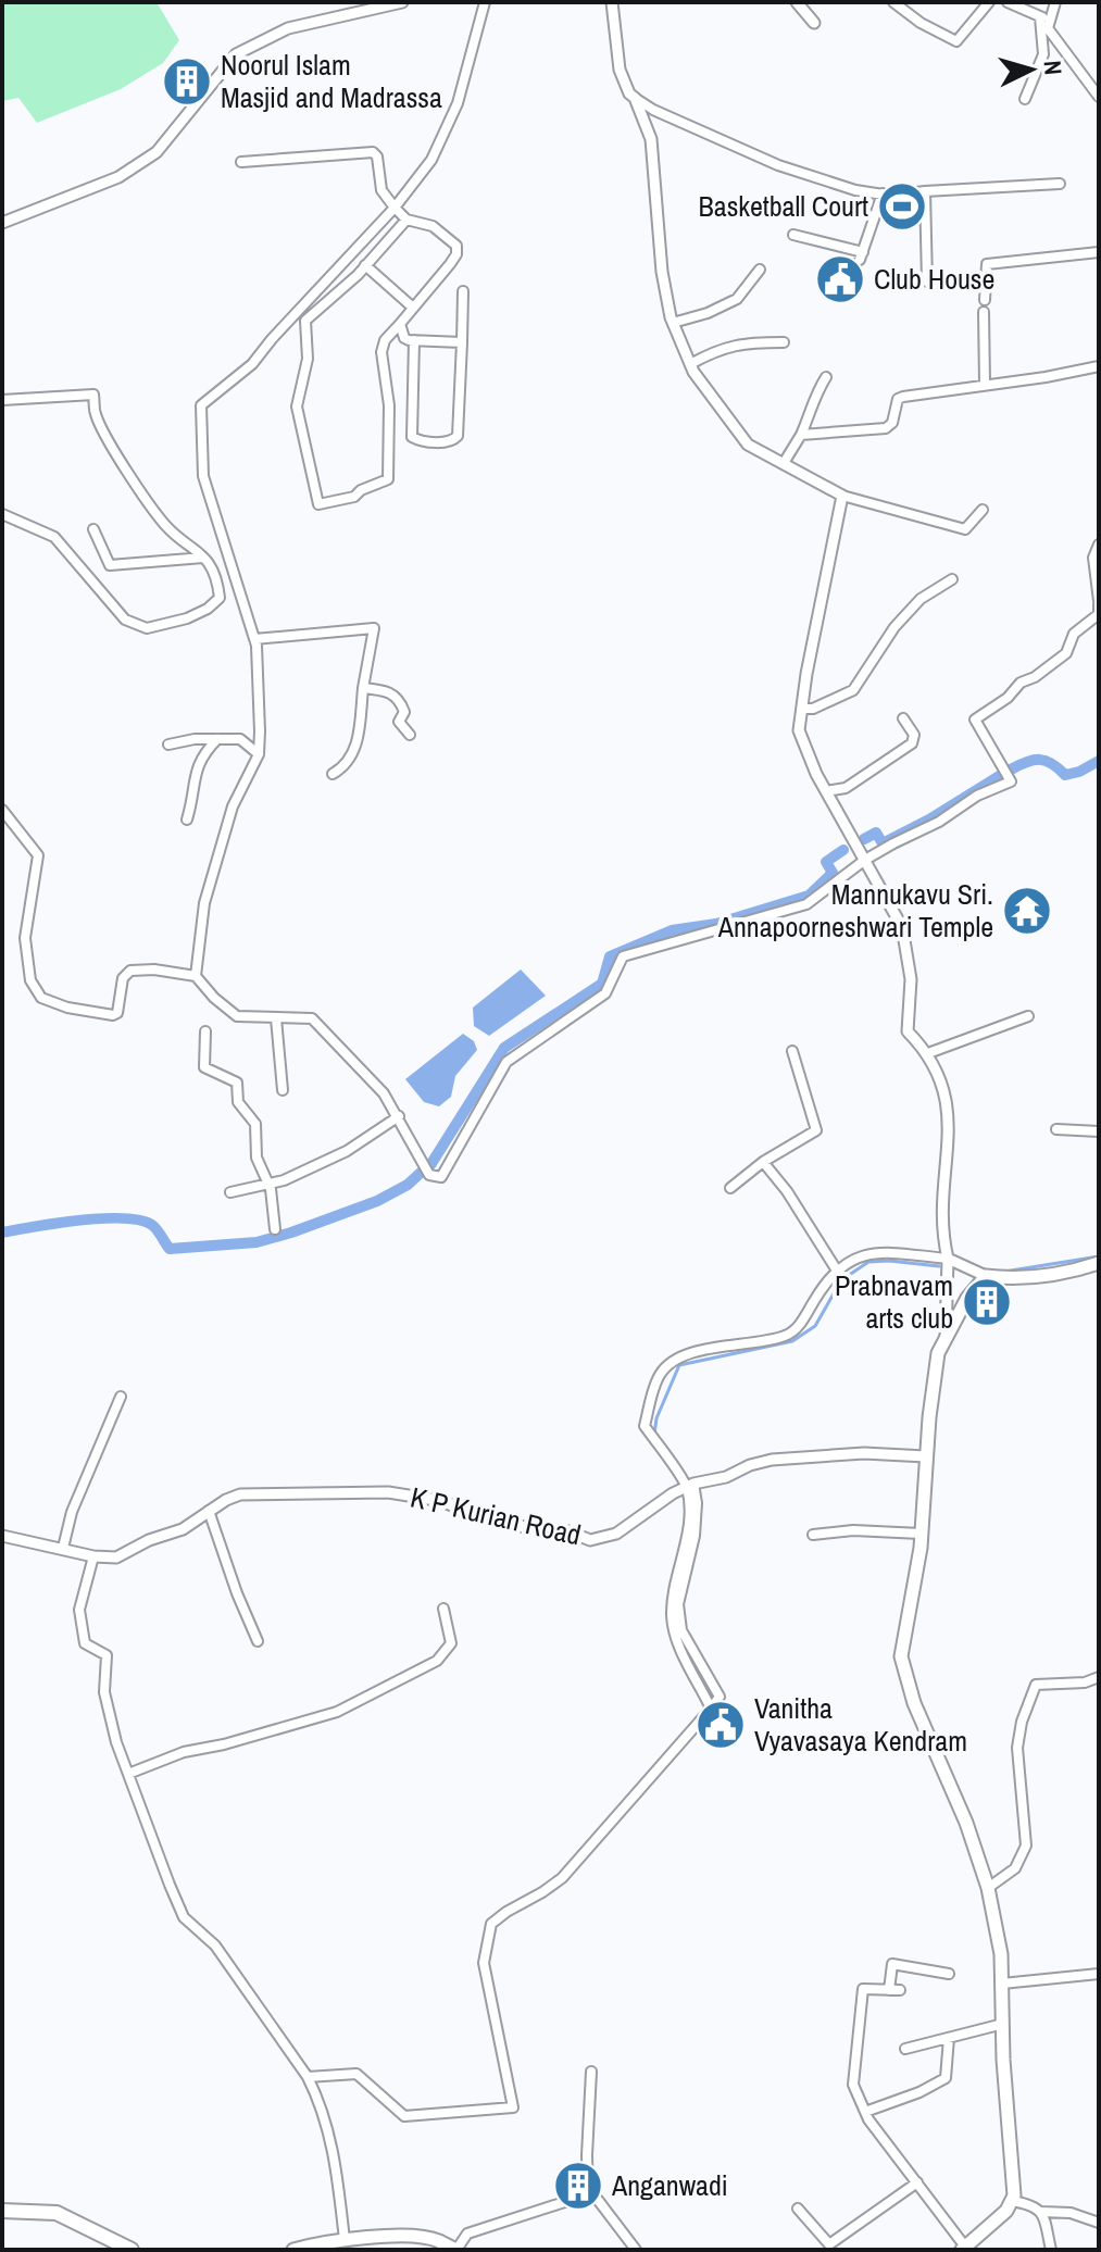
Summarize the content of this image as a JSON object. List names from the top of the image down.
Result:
{
  "streets": {
    "street": ["K P Kurian Road"]
  },
  "places": {
    "building": ["Noorul Islam Masjid and Madrassa", "Prabnavam arts club", "Anganwadi"],
    "sports": ["Basketball Court"],
    "public building": ["Club House", "Vanitha Vyavasaya Kendram"],
    "temple": ["Mannukavu Sri. Annapoorneshwari Temple"]
  },
  "north": "right"
}
